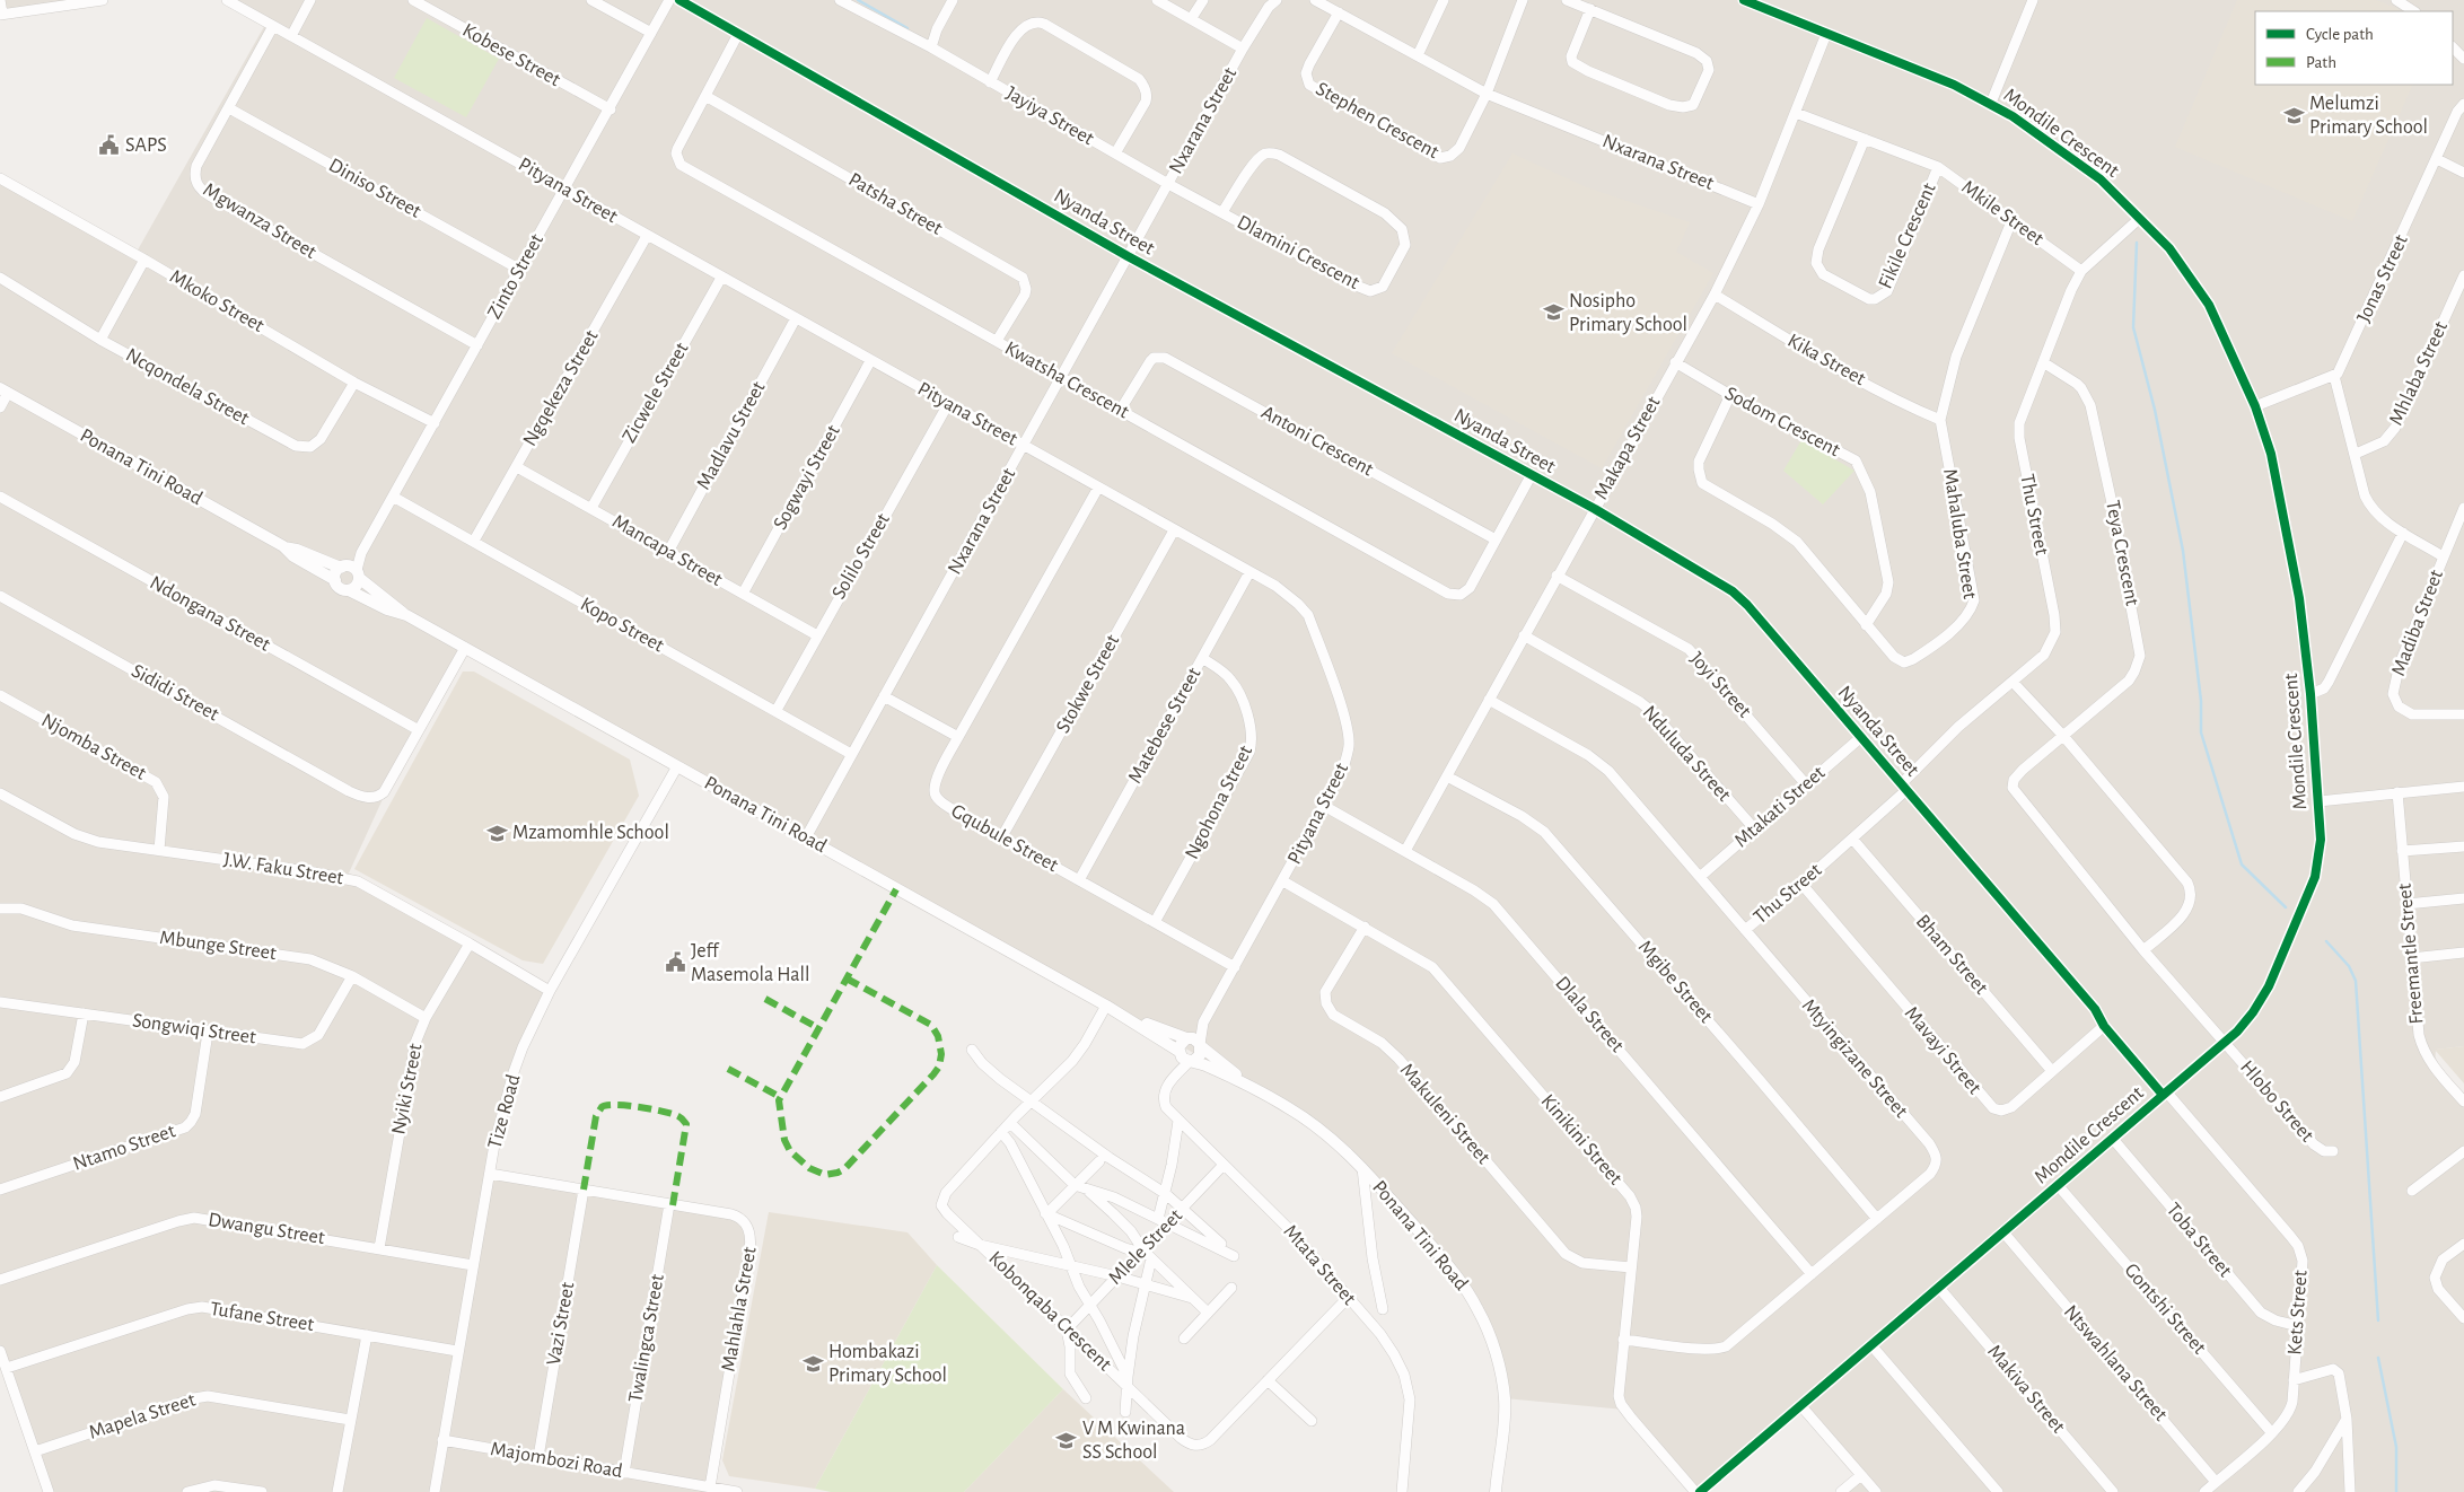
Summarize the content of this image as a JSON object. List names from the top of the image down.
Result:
{
  "streets": {
    "street": [
      "Kobese Street",
      "Jayiya Street",
      "Nxarana Street",
      "Stephen Crescent",
      "Mondile Crescent",
      "Diniso Street",
      "Pityana Street",
      "Patsha Street",
      "Mkile Street",
      "Mgwanza Street",
      "Nyanda Street",
      "Fikile Crescent",
      "Dlamini Crescent",
      "Zinto Street",
      "Jonas Street",
      "Mkoko Street",
      "Kika Street",
      "Mhlaba Street",
      "Kwatsha Crescent",
      "Ncqondela Street",
      "Ngqekeza Street",
      "Zicwele Street",
      "Sodom Crescent",
      "Madlavu Street",
      "Antoni Crescent",
      "Makapa Street",
      "Ponana Tini Road",
      "Sogwayi Street",
      "Thu Street",
      "Mahaluba Street",
      "Mancapa Street",
      "Teya Crescent",
      "Solilo Street",
      "Ndongana Street",
      "Madiba Street",
      "Kopo Street",
      "Stokwe Street",
      "Joyi Street",
      "Sididi Street",
      "Matebese Street",
      "Njomba Street",
      "Nduluda Street",
      "Ngohona Street",
      "Mtakati Street",
      "Gqubule Street",
      "J.W. Faku Street",
      "Mbunge Street",
      "Freemantle Street",
      "Bham Street",
      "Mgibe Street",
      "Dlala Street",
      "Songwiqi Street",
      "Mavayi Street",
      "Mtyingizane Street",
      "Nyiki Street",
      "Hlobo Street",
      "Tize Road",
      "Makuleni Street",
      "Kinikini Street",
      "Ntamo Street",
      "Dwangu Street",
      "Toba Street",
      "Mlele Street",
      "Mtata Street",
      "Mahlahla Street",
      "Gontshi Street",
      "Kobonqaba Crescent",
      "Kets Street",
      "Tufane Street",
      "Vazi Street",
      "Twalingca Street",
      "Ntswahlana Street",
      "Makiva Street",
      "Mapela Street",
      "Majombozi Road"
    ]
  },
  "crossings": [
    ["Kobese Street", "Zinto Street"],
    ["Jayiya Street", "Nxarana Street"],
    ["Jayiya Street", "Dlamini Crescent"],
    ["Nxarana Street", "Stephen Crescent"],
    ["Nxarana Street", "Pityana Street"],
    ["Nxarana Street", "Nyanda Street"],
    ["Nxarana Street", "Dlamini Crescent"],
    ["Nxarana Street", "Kwatsha Crescent"],
    ["Nxarana Street", "Makapa Street"],
    ["Nxarana Street", "Ponana Tini Road"],
    ["Nxarana Street", "Kopo Street"],
    ["Mondile Crescent", "Nyanda Street"],
    ["Mondile Crescent", "Makapa Street"],
    ["Mondile Crescent", "Thu Street"],
    ["Mondile Crescent", "Teya Crescent"],
    ["Mondile Crescent", "Hlobo Street"],
    ["Mondile Crescent", "Kinikini Street"],
    ["Mondile Crescent", "Toba Street"],
    ["Mondile Crescent", "Gontshi Street"],
    ["Mondile Crescent", "Kets Street"],
    ["Mondile Crescent", "Ntswahlana Street"],
    ["Mondile Crescent", "Makiva Street"],
    ["Diniso Street", "Mgwanza Street"],
    ["Diniso Street", "Zinto Street"],
    ["Pityana Street", "Mgwanza Street"],
    ["Pityana Street", "Zinto Street"],
    ["Pityana Street", "Ngqekeza Street"],
    ["Pityana Street", "Zicwele Street"],
    ["Pityana Street", "Madlavu Street"],
    ["Pityana Street", "Ponana Tini Road"],
    ["Pityana Street", "Sogwayi Street"],
    ["Pityana Street", "Solilo Street"],
    ["Pityana Street", "Stokwe Street"],
    ["Pityana Street", "Matebese Street"],
    ["Pityana Street", "Gqubule Street"],
    ["Pityana Street", "Dlala Street"],
    ["Pityana Street", "Kinikini Street"],
    ["Pityana Street", "Mtata Street"],
    ["Patsha Street", "Kwatsha Crescent"],
    ["Mkile Street", "Fikile Crescent"],
    ["Mkile Street", "Makapa Street"],
    ["Mkile Street", "Thu Street"],
    ["Mkile Street", "Mahaluba Street"],
    ["Mgwanza Street", "Zinto Street"],
    ["Nyanda Street", "Kwatsha Crescent"],
    ["Nyanda Street", "Makapa Street"],
    ["Nyanda Street", "Thu Street"],
    ["Nyanda Street", "Mtakati Street"],
    ["Nyanda Street", "Mavayi Street"],
    ["Nyanda Street", "Kets Street"],
    ["Zinto Street", "Mkoko Street"],
    ["Zinto Street", "Ponana Tini Road"],
    ["Zinto Street", "Kopo Street"],
    ["Mkoko Street", "Ncqondela Street"],
    ["Kika Street", "Makapa Street"],
    ["Kika Street", "Mahaluba Street"],
    ["Kwatsha Crescent", "Antoni Crescent"],
    ["Ngqekeza Street", "Mancapa Street"],
    ["Ngqekeza Street", "Kopo Street"],
    ["Zicwele Street", "Mancapa Street"],
    ["Sodom Crescent", "Makapa Street"],
    ["Sodom Crescent", "Mahaluba Street"],
    ["Madlavu Street", "Mancapa Street"],
    ["Makapa Street", "Joyi Street"],
    ["Makapa Street", "Nduluda Street"],
    ["Makapa Street", "Mgibe Street"],
    ["Makapa Street", "Dlala Street"],
    ["Makapa Street", "Mtyingizane Street"],
    ["Ponana Tini Road", "Sididi Street"],
    ["Ponana Tini Road", "Tize Road"],
    ["Ponana Tini Road", "Mtata Street"],
    ["Ponana Tini Road", "Kobonqaba Crescent"],
    ["Sogwayi Street", "Mancapa Street"],
    ["Thu Street", "Teya Crescent"],
    ["Thu Street", "Bham Street"],
    ["Thu Street", "Mavayi Street"],
    ["Thu Street", "Mtyingizane Street"],
    ["Mancapa Street", "Solilo Street"],
    ["Teya Crescent", "Hlobo Street"],
    ["Solilo Street", "Kopo Street"],
    ["Ndongana Street", "Sididi Street"],
    ["Stokwe Street", "Gqubule Street"],
    ["Joyi Street", "Mtakati Street"],
    ["Matebese Street", "Ngohona Street"],
    ["Matebese Street", "Gqubule Street"],
    ["Njomba Street", "J.W. Faku Street"],
    ["Nduluda Street", "Mtakati Street"],
    ["Ngohona Street", "Gqubule Street"],
    ["Mtakati Street", "Mtyingizane Street"],
    ["J.W. Faku Street", "Nyiki Street"],
    ["J.W. Faku Street", "Tize Road"],
    ["Mbunge Street", "Songwiqi Street"],
    ["Mbunge Street", "Nyiki Street"],
    ["Bham Street", "Mavayi Street"],
    ["Mgibe Street", "Mtyingizane Street"],
    ["Dlala Street", "Mtyingizane Street"],
    ["Songwiqi Street", "Ntamo Street"],
    ["Mtyingizane Street", "Kinikini Street"],
    ["Nyiki Street", "Dwangu Street"],
    ["Tize Road", "Dwangu Street"],
    ["Tize Road", "Mahlahla Street"],
    ["Tize Road", "Tufane Street"],
    ["Tize Road", "Majombozi Road"],
    ["Makuleni Street", "Kinikini Street"],
    ["Toba Street", "Kets Street"],
    ["Mlele Street", "Mtata Street"],
    ["Mlele Street", "Kobonqaba Crescent"],
    ["Mtata Street", "Kobonqaba Crescent"],
    ["Mahlahla Street", "Vazi Street"],
    ["Mahlahla Street", "Twalingca Street"],
    ["Mahlahla Street", "Majombozi Road"],
    ["Gontshi Street", "Kets Street"],
    ["Kets Street", "Ntswahlana Street"],
    ["Vazi Street", "Majombozi Road"],
    ["Twalingca Street", "Majombozi Road"]
  ],
  "places": {
    "school or university": [
      "Melumzi Primary School",
      "Nosipho Primary School",
      "Mzamomhle School",
      "Hombakazi Primary School",
      "V M Kwinana SS School"
    ],
    "public building": ["SAPS", "Jeff Masemola Hall"]
  },
  "legend": ["Cycle path", "Path"]
}
